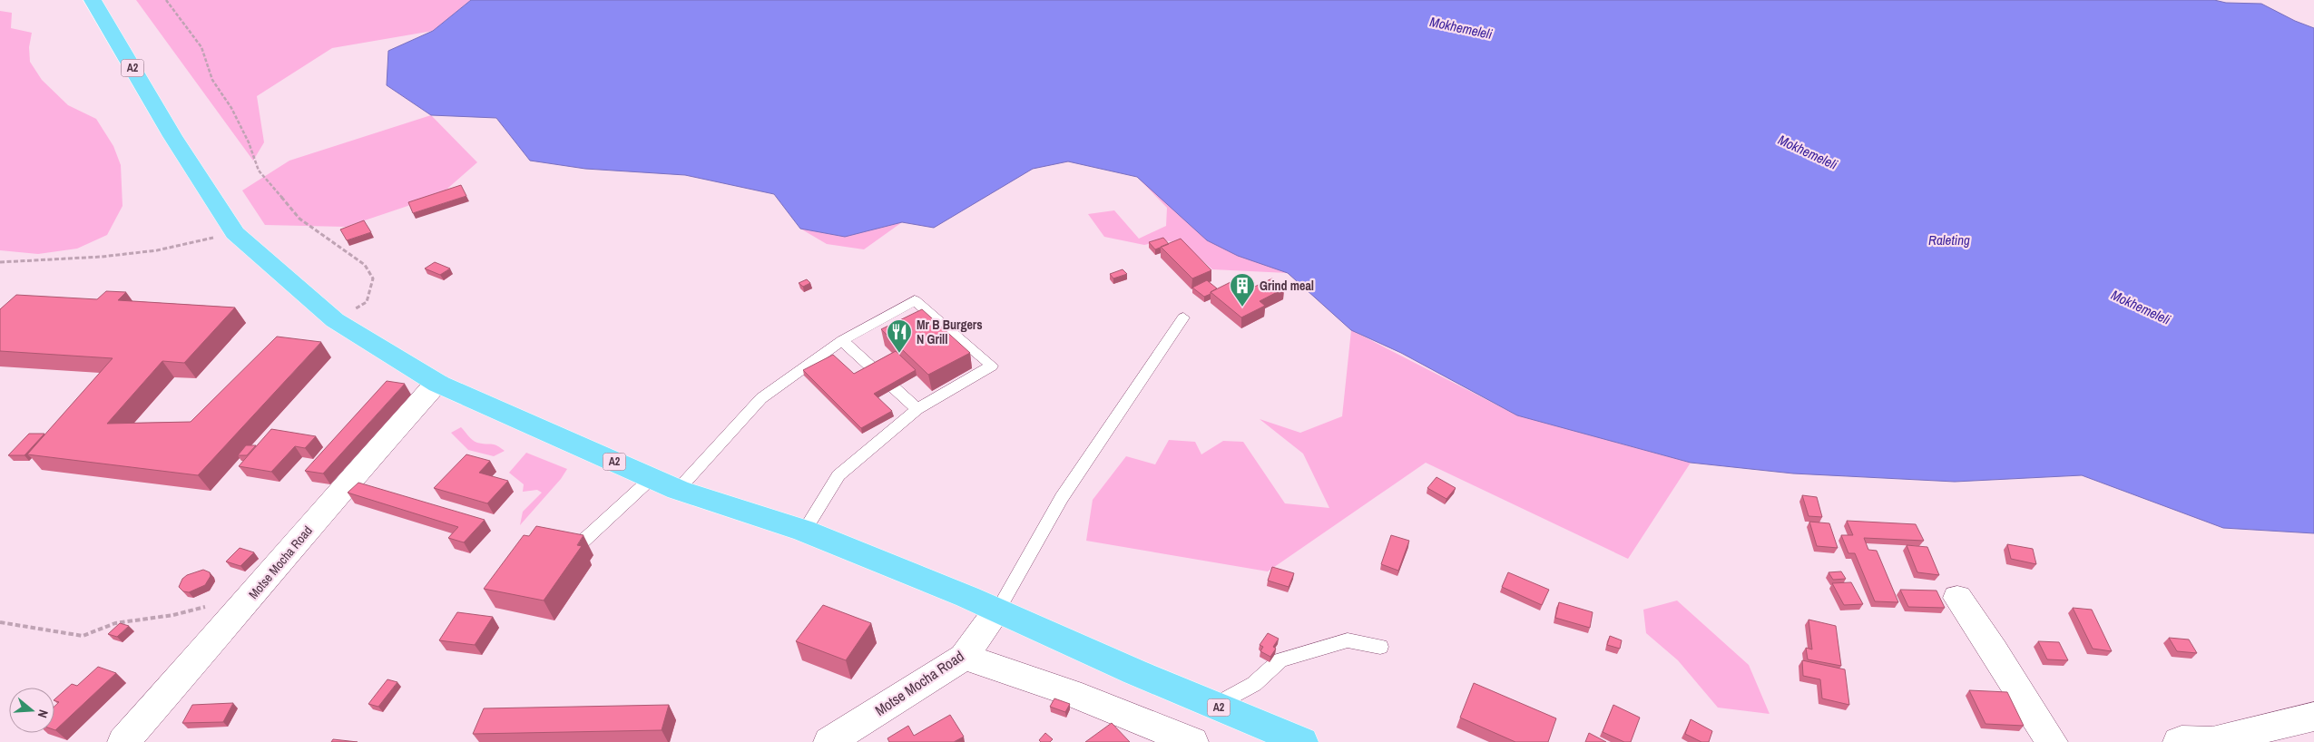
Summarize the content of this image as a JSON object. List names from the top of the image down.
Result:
{
  "streets": {
    "main road": ["A2"],
    "street": ["Motse Mocha Road"]
  },
  "crossings": [
    ["A2", "Motse Mocha Road"]
  ],
  "water": ["Mokhemeleli", "Raleting"],
  "places": {
    "building": ["Grind meal"],
    "restaurant": ["Mr B Burgers N Grill"]
  },
  "north": "right"
}
